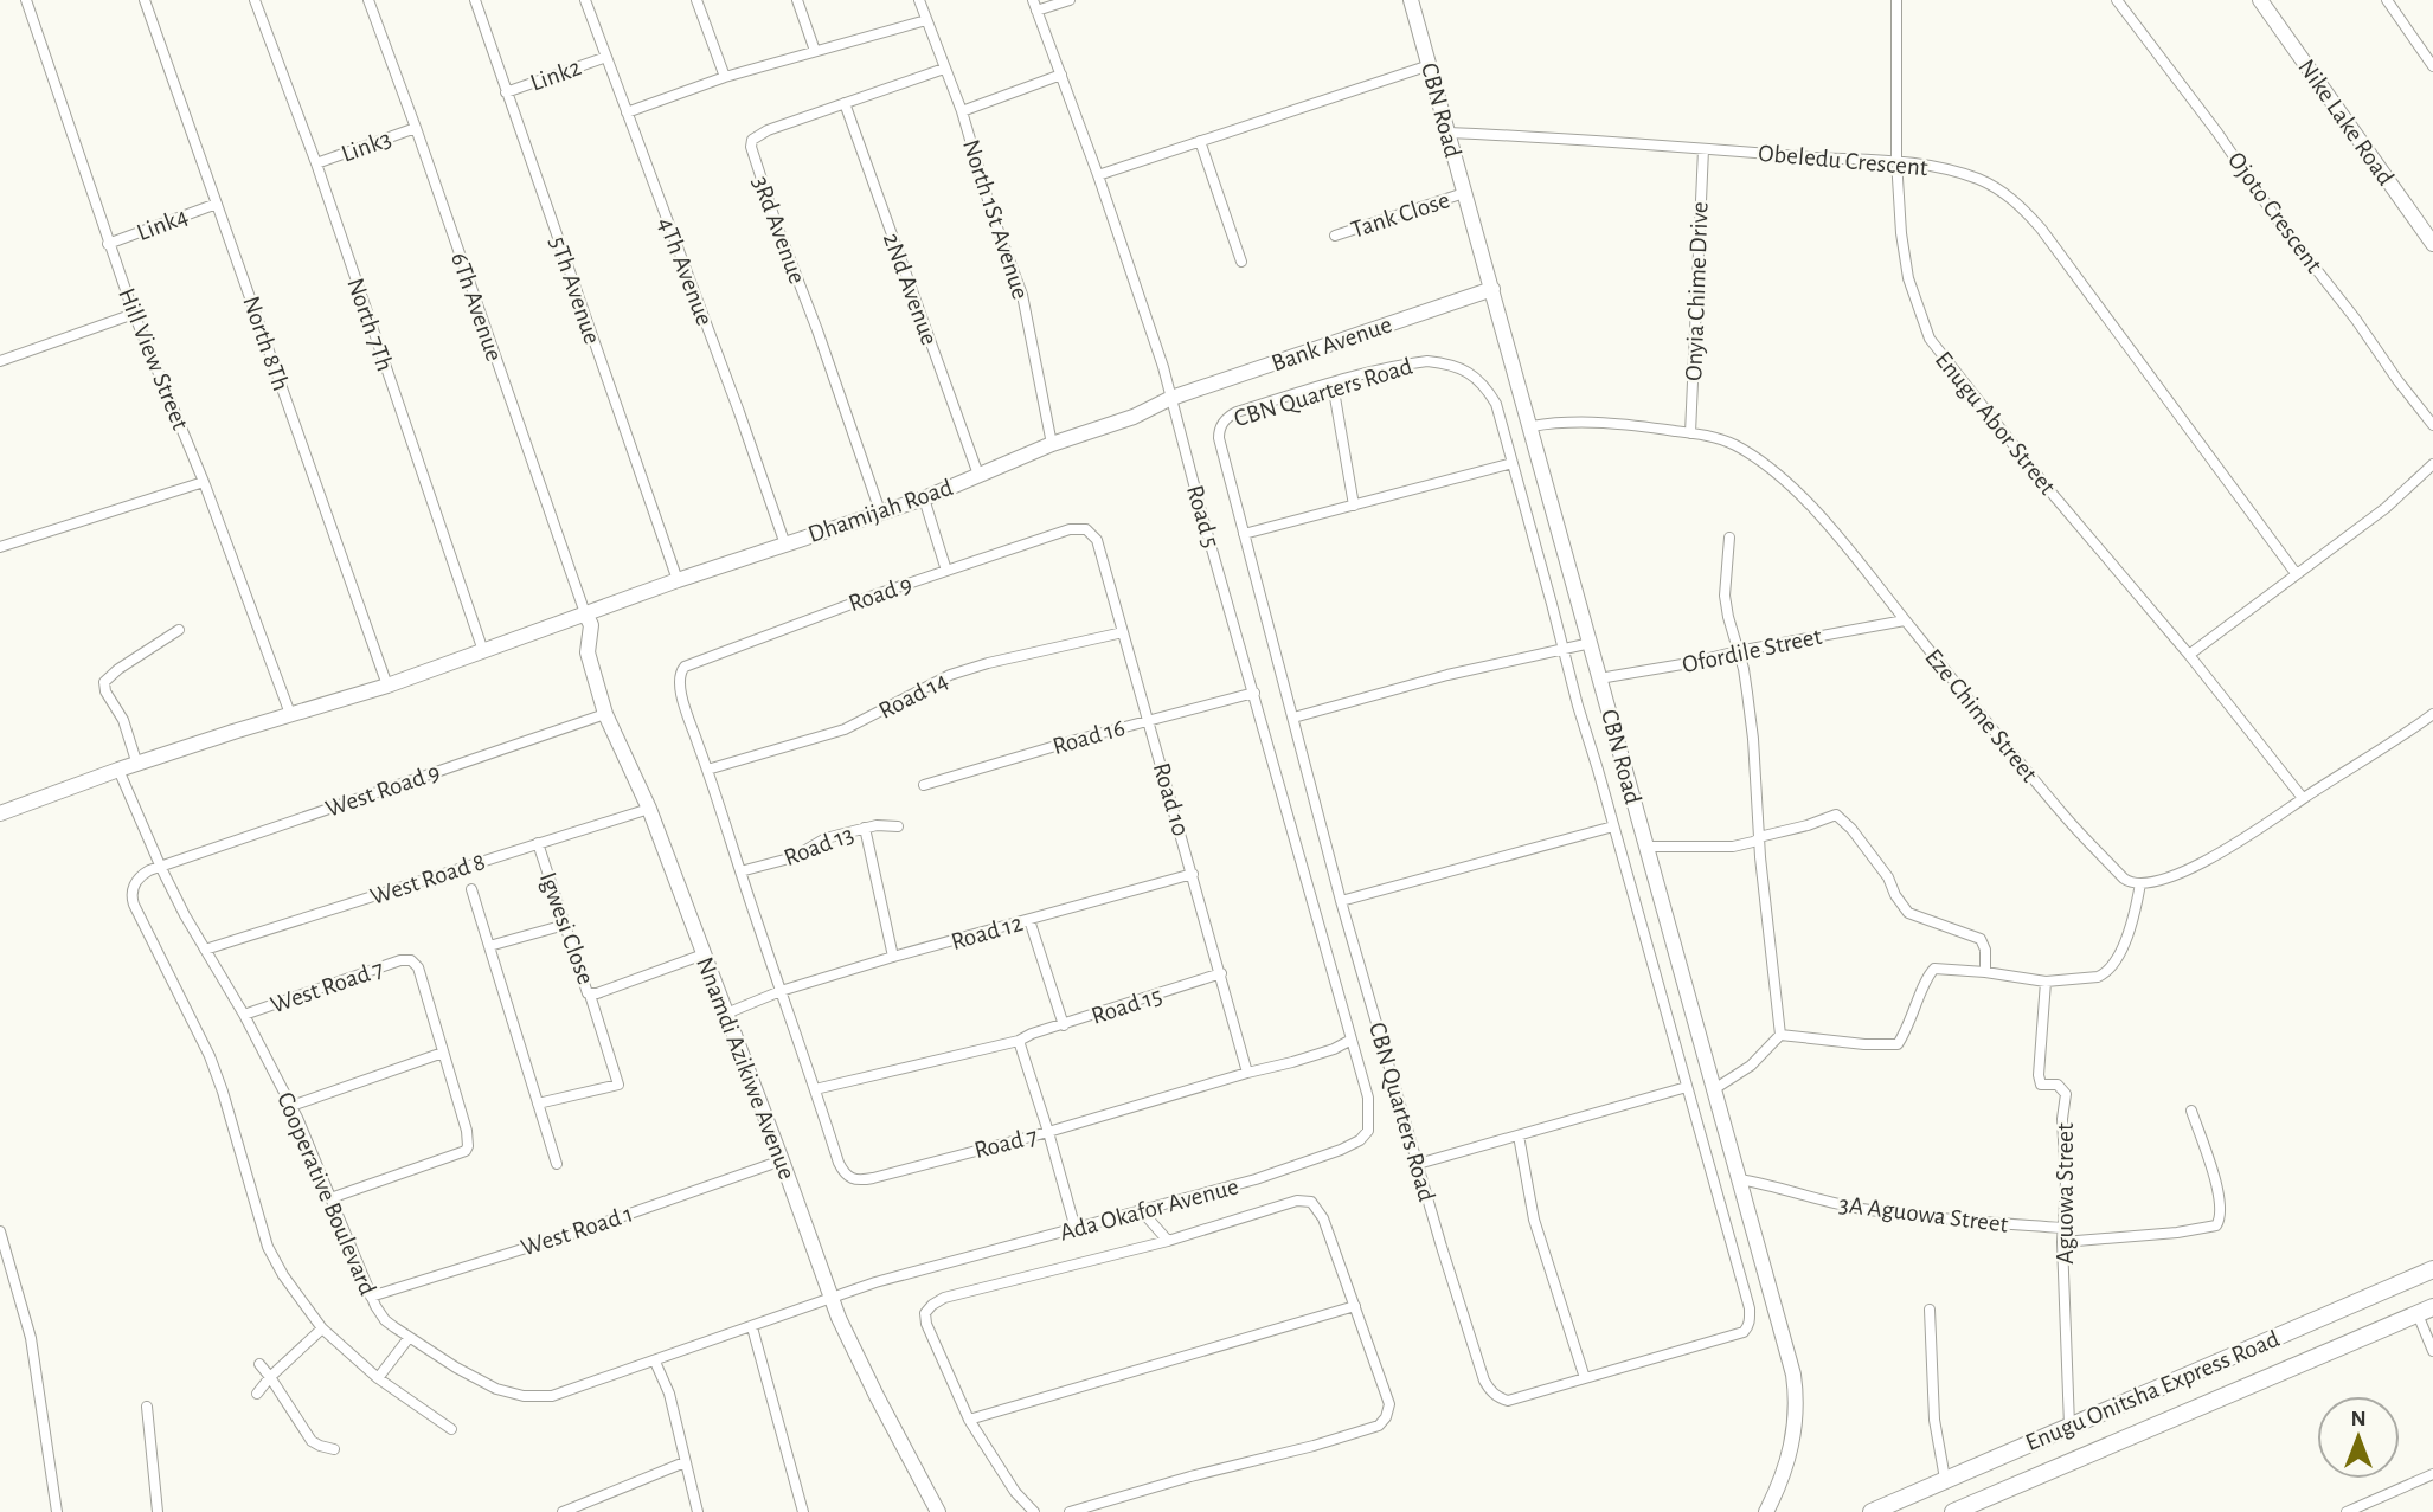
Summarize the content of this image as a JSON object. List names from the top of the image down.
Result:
{
  "streets": {
    "highway": ["Enugu Onitsha Express Road"],
    "main road": [
      "CBN Road",
      "Nike Lake Road",
      "Bank Avenue",
      "Dhamijah Road",
      "Nnamdi Azikiwe Avenue"
    ],
    "street": [
      "Link2",
      "Link3",
      "Obeledu Crescent",
      "Ojoto Crescent",
      "Tank Close",
      "North 1St Avenue",
      "Link4",
      "3Rd Avenue",
      "4Th Avenue",
      "2Nd Avenue",
      "5Th Avenue",
      "Onyia Chime Drive",
      "6Th Avenue",
      "North 7Th",
      "North 8Th",
      "Hill View Street",
      "CBN Quarters Road",
      "Enugu Abor Street",
      "Road 5",
      "Road 9",
      "Ofordile Street",
      "Road 14",
      "Eze Chime Street",
      "Road 16",
      "West Road 9",
      "Road 10",
      "Road 13",
      "West Road 8",
      "Igwesi Close",
      "Road 12",
      "West Road 7",
      "Road 15",
      "Road 7",
      "Cooperative Boulevard",
      "Aguowa Street",
      "Ada Okafor Avenue",
      "3A Aguowa Street",
      "West Road 1"
    ]
  },
  "crossings": [
    ["Link2", "4Th Avenue"],
    ["Link2", "5Th Avenue"],
    ["CBN Road", "Obeledu Crescent"],
    ["CBN Road", "Tank Close"],
    ["CBN Road", "Bank Avenue"],
    ["CBN Road", "Ofordile Street"],
    ["CBN Road", "Eze Chime Street"],
    ["CBN Road", "3A Aguowa Street"],
    ["Link3", "6Th Avenue"],
    ["Link3", "North 7Th"],
    ["Obeledu Crescent", "Onyia Chime Drive"],
    ["Obeledu Crescent", "Enugu Abor Street"],
    ["North 1St Avenue", "3Rd Avenue"],
    ["North 1St Avenue", "Dhamijah Road"],
    ["Link4", "North 8Th"],
    ["Link4", "Hill View Street"],
    ["3Rd Avenue", "2Nd Avenue"],
    ["3Rd Avenue", "Dhamijah Road"],
    ["4Th Avenue", "Dhamijah Road"],
    ["2Nd Avenue", "Dhamijah Road"],
    ["5Th Avenue", "Dhamijah Road"],
    ["Onyia Chime Drive", "Eze Chime Street"],
    ["6Th Avenue", "Dhamijah Road"],
    ["6Th Avenue", "Nnamdi Azikiwe Avenue"],
    ["North 7Th", "Dhamijah Road"],
    ["North 8Th", "Dhamijah Road"],
    ["Bank Avenue", "Dhamijah Road"],
    ["Bank Avenue", "Road 5"],
    ["Hill View Street", "Dhamijah Road"],
    ["Dhamijah Road", "Road 5"],
    ["Dhamijah Road", "Nnamdi Azikiwe Avenue"],
    ["Dhamijah Road", "Cooperative Boulevard"],
    ["Road 5", "Road 16"],
    ["Road 5", "Road 7"],
    ["Road 5", "Ada Okafor Avenue"],
    ["Road 9", "Road 10"],
    ["Road 9", "Road 7"],
    ["Ofordile Street", "Eze Chime Street"],
    ["Road 14", "Road 10"],
    ["Road 14", "Road 7"],
    ["Eze Chime Street", "Aguowa Street"],
    ["Road 16", "Road 10"],
    ["West Road 9", "Nnamdi Azikiwe Avenue"],
    ["West Road 9", "Cooperative Boulevard"],
    ["Road 10", "Road 12"],
    ["Road 10", "Road 15"],
    ["Road 10", "Road 7"],
    ["Road 13", "Road 7"],
    ["West Road 8", "Igwesi Close"],
    ["West Road 8", "Nnamdi Azikiwe Avenue"],
    ["West Road 8", "Cooperative Boulevard"],
    ["Igwesi Close", "Nnamdi Azikiwe Avenue"],
    ["Road 12", "Nnamdi Azikiwe Avenue"],
    ["Road 12", "Road 7"],
    ["West Road 7", "Cooperative Boulevard"],
    ["Road 15", "Road 7"],
    ["Nnamdi Azikiwe Avenue", "Cooperative Boulevard"],
    ["Nnamdi Azikiwe Avenue", "Ada Okafor Avenue"],
    ["Nnamdi Azikiwe Avenue", "West Road 1"],
    ["Road 7", "Ada Okafor Avenue"],
    ["Cooperative Boulevard", "Ada Okafor Avenue"],
    ["Cooperative Boulevard", "West Road 1"],
    ["Aguowa Street", "3A Aguowa Street"],
    ["Aguowa Street", "Enugu Onitsha Express Road"]
  ],
  "north": "top"
}
